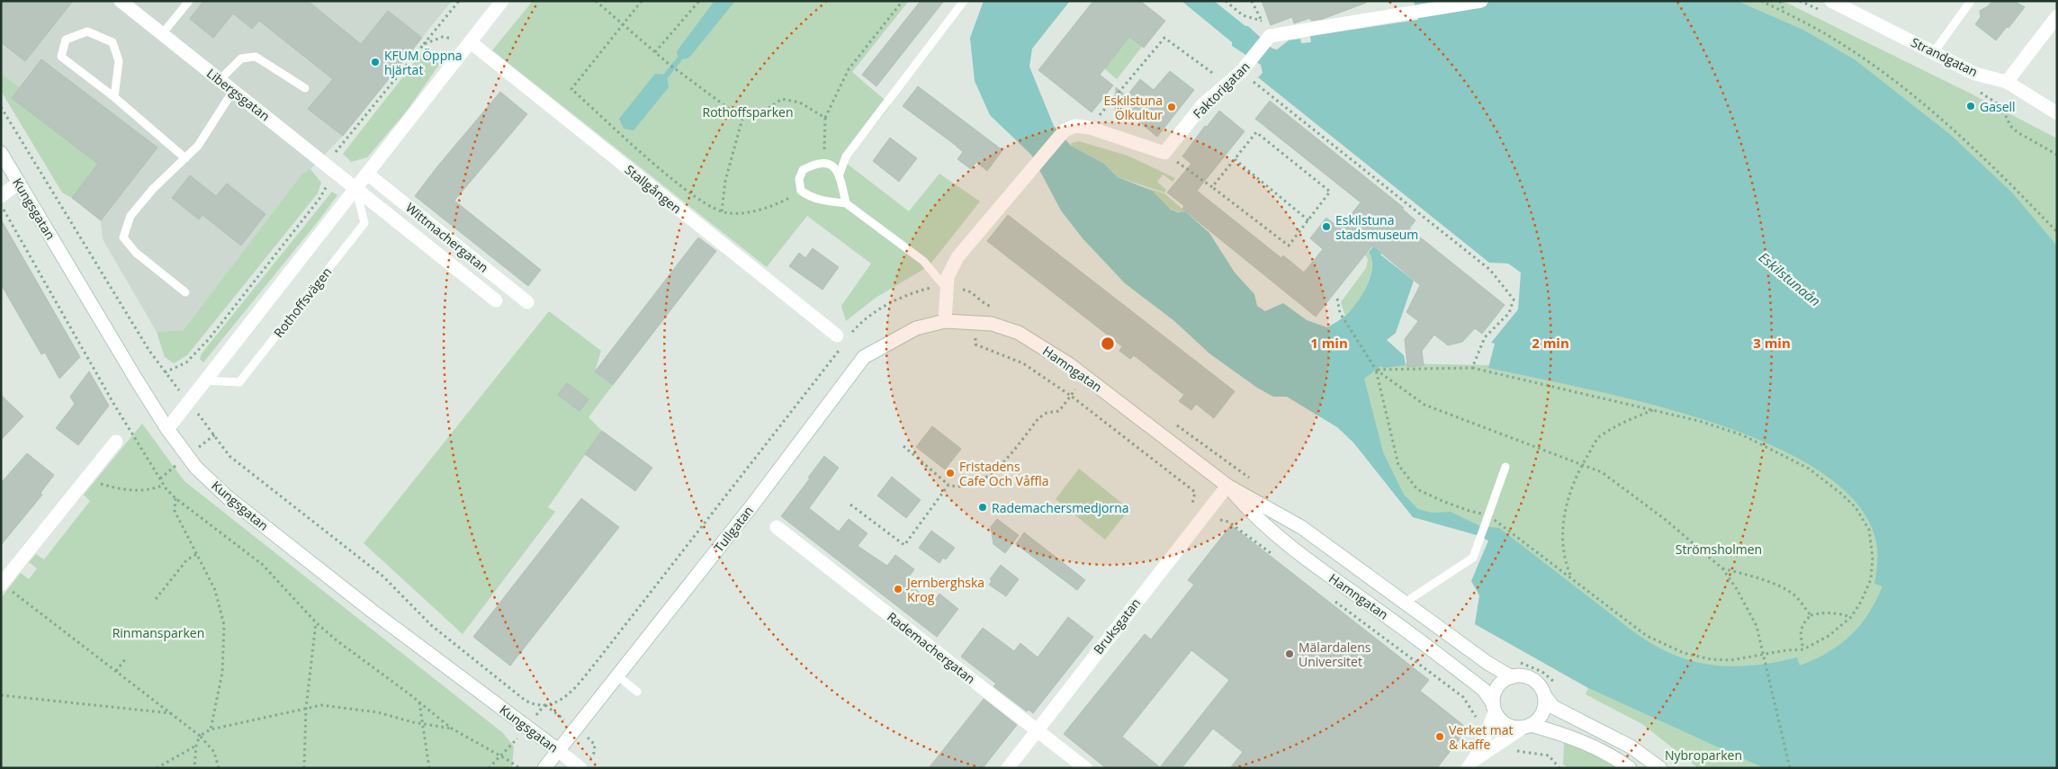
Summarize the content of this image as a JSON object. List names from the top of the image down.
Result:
{
  "streets": {
    "street": [
      "Strandgatan",
      "Faktorigatan",
      "Libergsgatan",
      "Stallgången",
      "Kungsgatan",
      "Wittmachergatan",
      "Hamngatan",
      "Tullgatan",
      "Bruksgatan",
      "Rademachergatan"
    ],
    "lane": ["Rothoffsvägen"]
  },
  "crossings": [
    ["Libergsgatan", "Wittmachergatan"],
    ["Libergsgatan", "Rothoffsvägen"],
    ["Kungsgatan", "Tullgatan"],
    ["Wittmachergatan", "Rothoffsvägen"],
    ["Hamngatan", "Tullgatan"],
    ["Hamngatan", "Bruksgatan"],
    ["Bruksgatan", "Rademachergatan"]
  ],
  "water": ["Eskilstunaån"],
  "parks": [
    "Rothoffsparken",
    "Strömsholmen",
    "Rinmansparken",
    "Nybroparken"
  ],
  "places": [
    "KFUM Öppna hjärtat",
    "Gasell",
    "Eskilstuna Ölkultur",
    "Eskilstuna stadsmuseum",
    "Fristadens Cafe Och Våffla",
    "Rademachersmedjorna",
    "Jernberghska Krog",
    "Mälardalens Universitet",
    "Verket mat & kaffe"
  ],
  "rings": ["1 min", "2 min", "3 min"]
}
